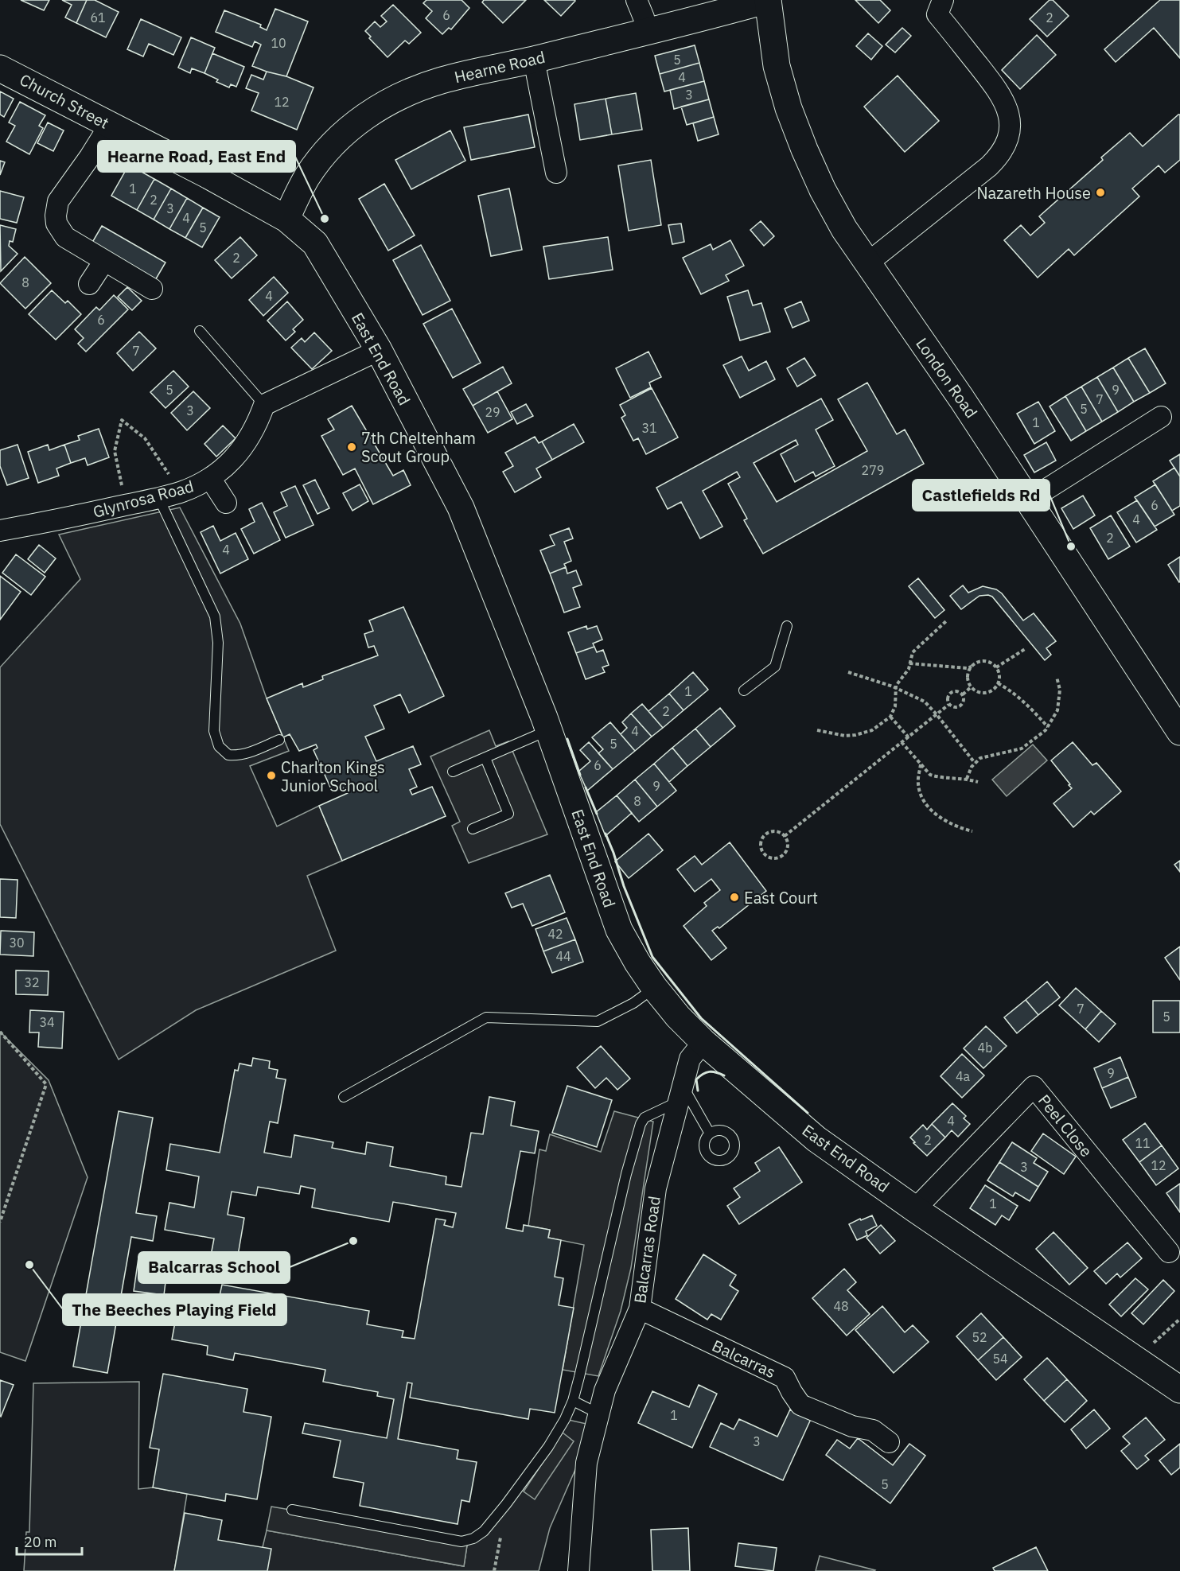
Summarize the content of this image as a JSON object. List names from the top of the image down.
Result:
{
  "streets": {
    "main road": [
      "Hearne Road",
      "Church Street",
      "East End Road",
      "London Road"
    ],
    "street": [
      "Glynrosa Road",
      "Peel Close",
      "Balcarras Road",
      "Balcarras"
    ]
  },
  "crossings": [
    ["Hearne Road", "East End Road"],
    ["Hearne Road", "London Road"],
    ["Church Street", "East End Road"],
    ["East End Road", "Peel Close"],
    ["East End Road", "Balcarras Road"],
    ["Balcarras Road", "Balcarras"]
  ],
  "places": [
    "Nazareth House",
    "Hearne Road, East End",
    "7th Cheltenham Scout Group",
    "Castlefields Rd",
    "Charlton Kings Junior School",
    "East Court",
    "Balcarras School",
    "The Beeches Playing Field"
  ],
  "house_numbers": [
    "6",
    "61",
    "2",
    "10",
    "5",
    "4",
    "3",
    "12",
    "1",
    "2",
    "3",
    "4",
    "5",
    "2",
    "8",
    "4",
    "6",
    "7",
    "5",
    "9",
    "7",
    "5",
    "3",
    "29",
    "1",
    "31",
    "279",
    "6",
    "4",
    "2",
    "4",
    "1",
    "2",
    "4",
    "5",
    "6",
    "9",
    "8",
    "42",
    "30",
    "44",
    "32",
    "7",
    "5",
    "34",
    "4b",
    "9",
    "4a",
    "4",
    "2",
    "11",
    "12",
    "3",
    "1",
    "48",
    "52",
    "54",
    "1",
    "3",
    "5"
  ],
  "scale_bar": "20 m"
}
